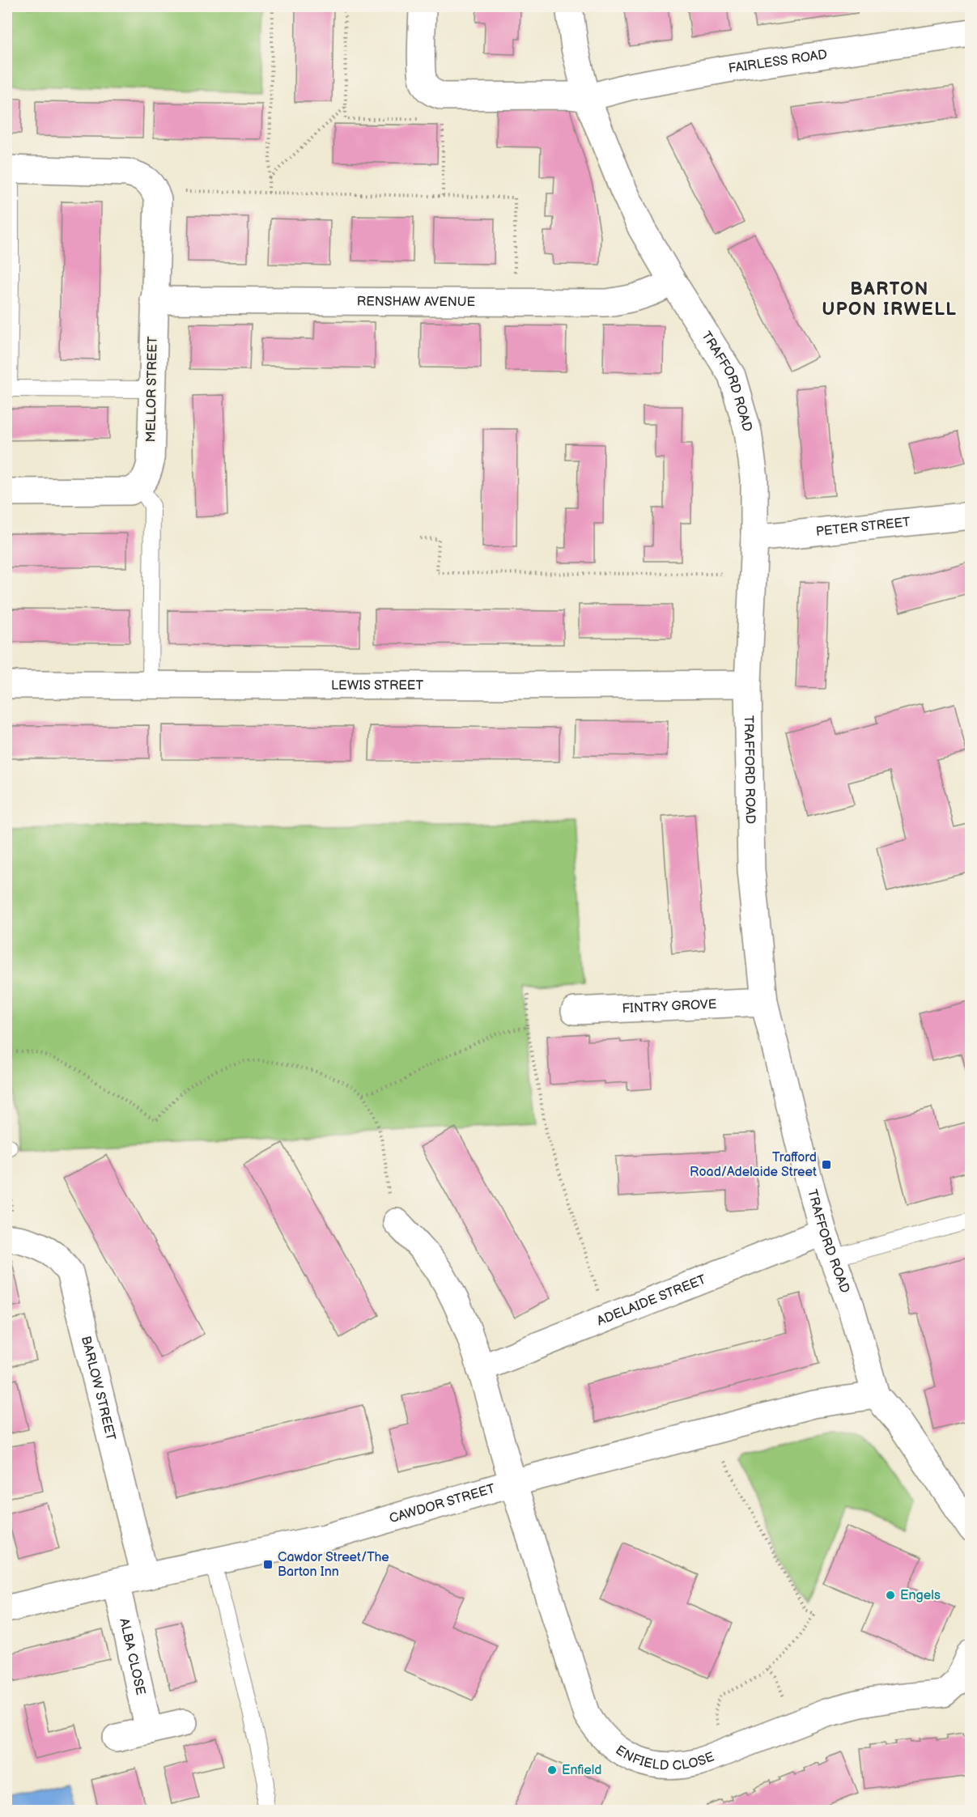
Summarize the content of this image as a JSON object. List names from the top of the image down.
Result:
{
  "streets": {
    "street": [
      "FAIRLESS ROAD",
      "RENSHAW AVENUE",
      "TRAFFORD ROAD",
      "MELLOR STREET",
      "PETER STREET",
      "LEWIS STREET",
      "FINTRY GROVE",
      "ADELAIDE STREET",
      "BARLOW STREET",
      "CAWDOR STREET",
      "ALBA CLOSE",
      "ENFIELD CLOSE"
    ]
  },
  "crossings": [
    ["FAIRLESS ROAD", "TRAFFORD ROAD"],
    ["RENSHAW AVENUE", "TRAFFORD ROAD"],
    ["RENSHAW AVENUE", "MELLOR STREET"],
    ["TRAFFORD ROAD", "PETER STREET"],
    ["TRAFFORD ROAD", "LEWIS STREET"],
    ["TRAFFORD ROAD", "FINTRY GROVE"],
    ["TRAFFORD ROAD", "ADELAIDE STREET"],
    ["TRAFFORD ROAD", "CAWDOR STREET"],
    ["BARLOW STREET", "CAWDOR STREET"],
    ["CAWDOR STREET", "ALBA CLOSE"],
    ["CAWDOR STREET", "ENFIELD CLOSE"]
  ],
  "districts": ["BARTON UPON IRWELL"],
  "places": {
    "transit": ["Trafford Road/Adelaide Street", "Cawdor Street/The Barton Inn"],
    "other": ["Engels", "Enfield"]
  }
}
